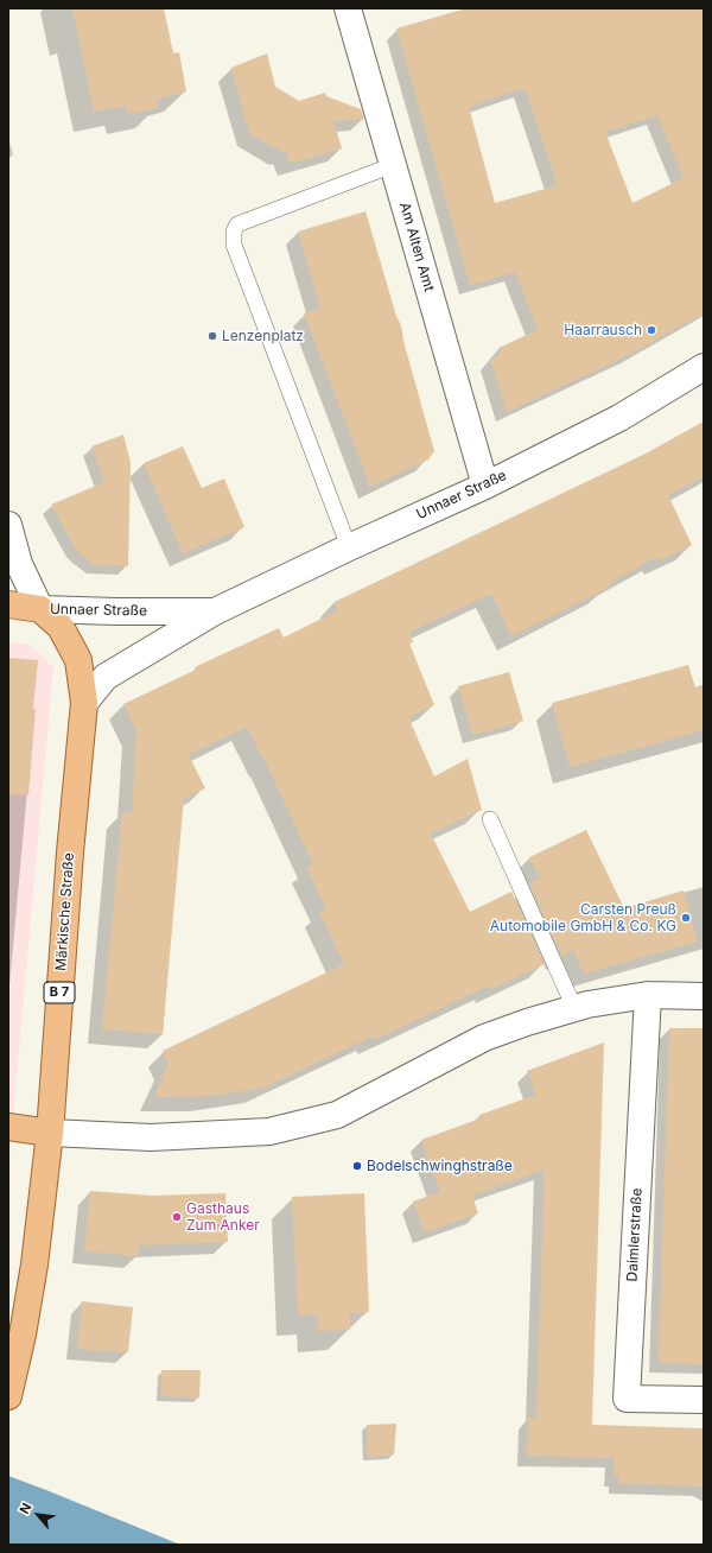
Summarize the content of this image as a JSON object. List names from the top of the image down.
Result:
{
  "streets": {
    "main road": ["Märkische Straße", "B 7"],
    "street": ["Am Alten Amt", "Unnaer Straße", "Daimlerstraße"]
  },
  "crossings": [
    ["Am Alten Amt", "Unnaer Straße"],
    ["Unnaer Straße", "Märkische Straße"]
  ],
  "places": [
    "Haarrausch",
    "Lenzenplatz",
    "Carsten Preuß Automobile GmbH & Co. KG",
    "Bodelschwinghstraße",
    "Gasthaus Zum Anker"
  ],
  "north": "top left"
}
